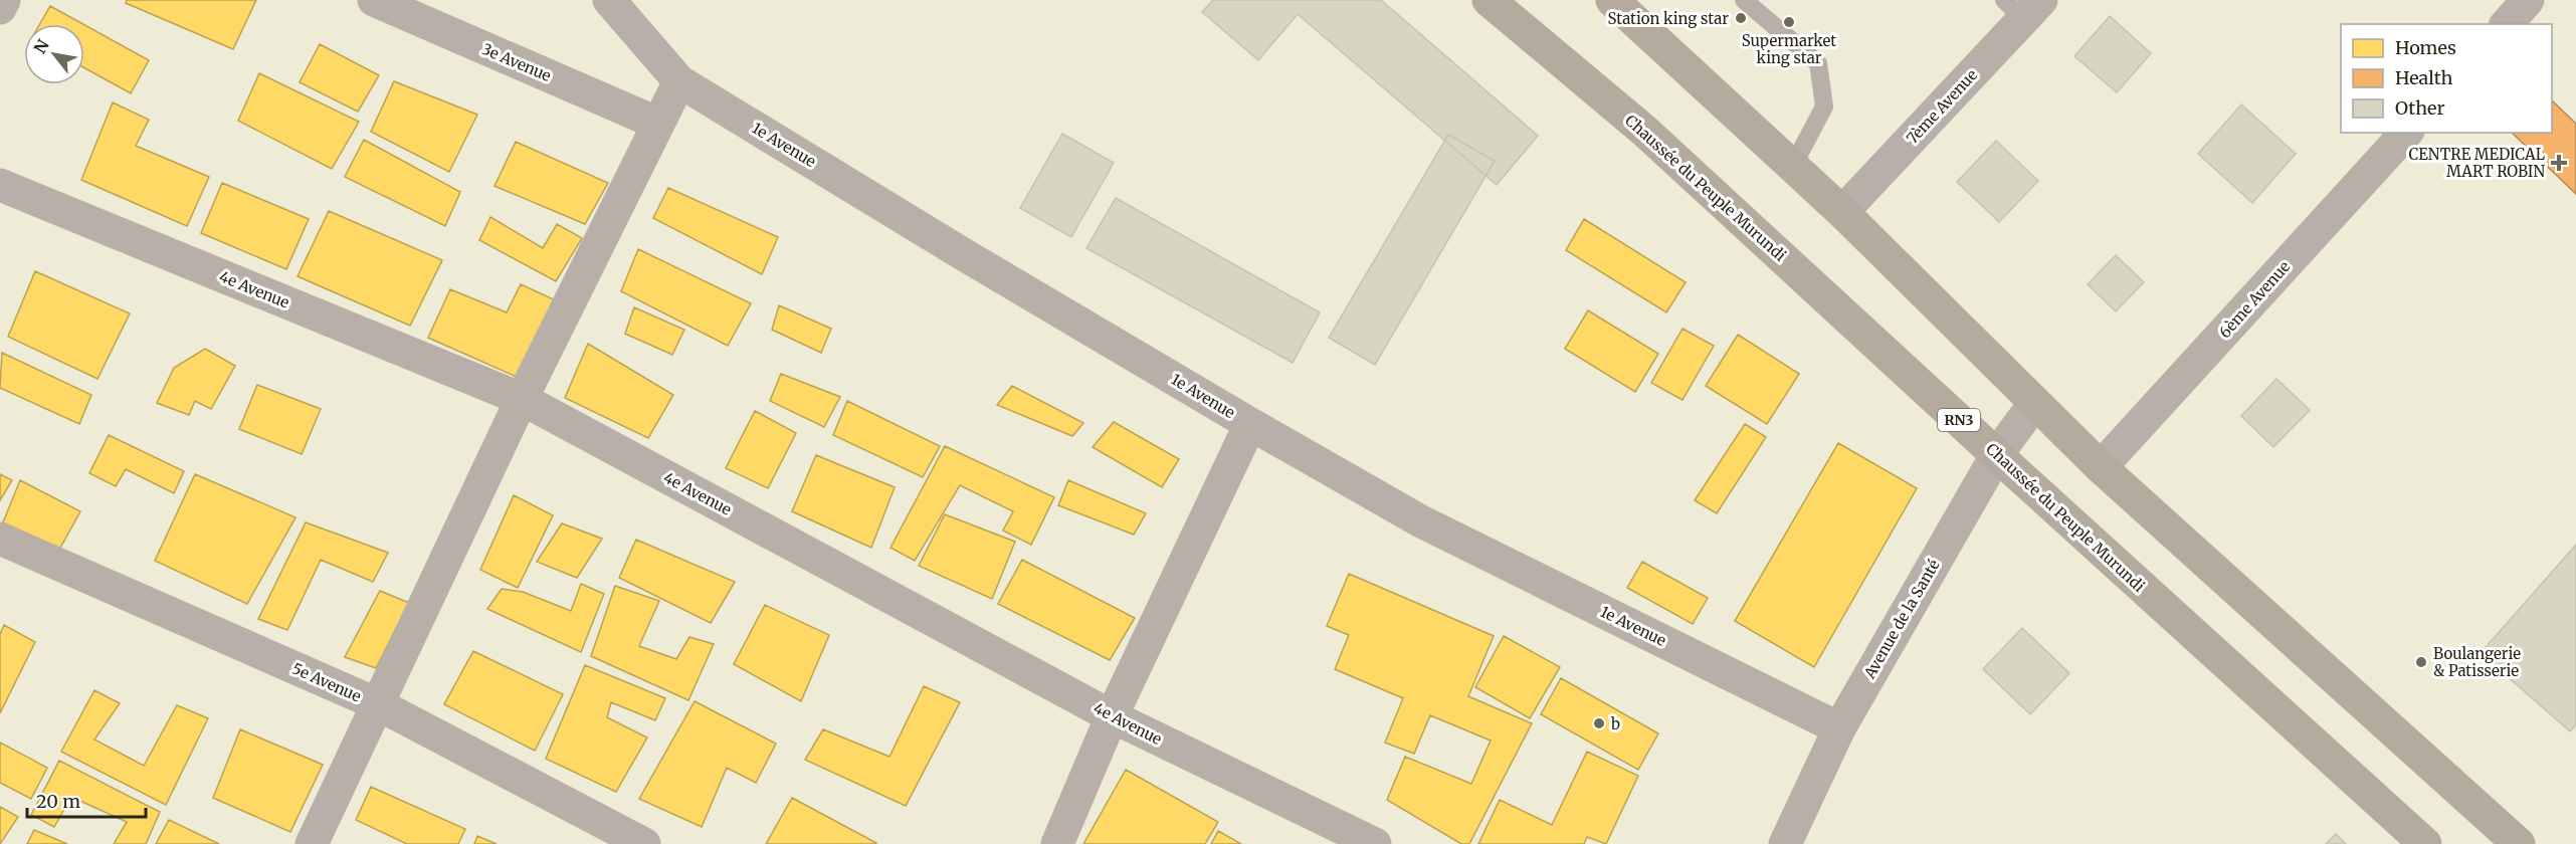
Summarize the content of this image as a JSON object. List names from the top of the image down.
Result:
{
  "streets": {
    "highway": ["Chaussée du Peuple Murundi", "RN3"],
    "street": [
      "3e Avenue",
      "7ème Avenue",
      "1e Avenue",
      "4e Avenue",
      "6ème Avenue",
      "Avenue de la Santé",
      "5e Avenue"
    ]
  },
  "crossings": [
    ["1e Avenue", "Avenue de la Santé"],
    ["Chaussée du Peuple Murundi", "Avenue de la Santé"]
  ],
  "places": {
    "other": [
      "Station king star",
      "Supermarket king star",
      "Boulangerie & Patisserie",
      "b"
    ],
    "health": ["CENTRE MEDICAL MART ROBIN"]
  },
  "legend": ["Homes", "Health", "Other"],
  "scale_bar": "20 m",
  "north": "top left"
}
